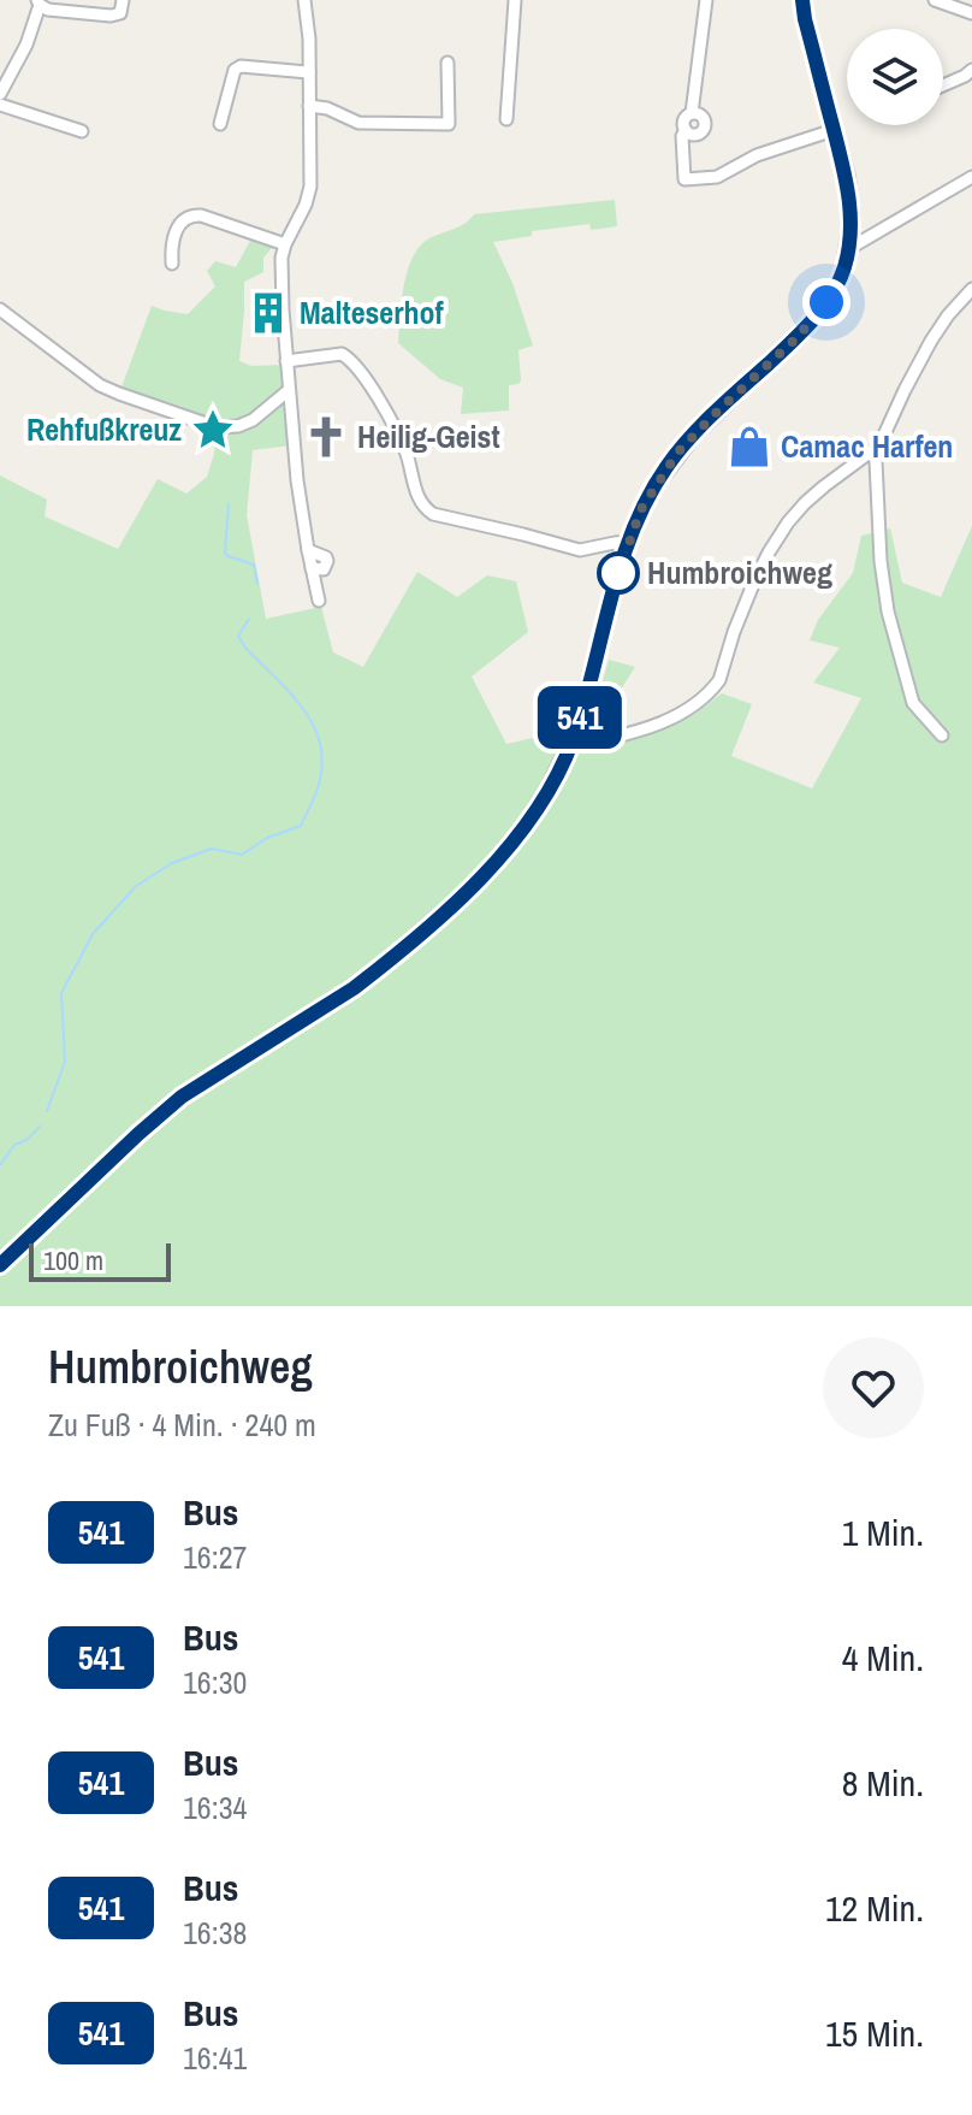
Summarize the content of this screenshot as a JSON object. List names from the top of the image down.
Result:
{
  "places": {
    "building": ["Malteserhof"],
    "place": ["Rehfußkreuz"],
    "church": ["Heilig-Geist"],
    "shop": ["Camac Harfen"],
    "other": ["Humbroichweg"]
  },
  "lines": ["bus line 541"],
  "scale_bar": "100 m",
  "page": {
    "on_map": "541",
    "scale": "100 m",
    "heading": ["Humbroichweg", "Zu Fuß · 4 Min. · 240 m"],
    "list": [
      {
        "mark": "541",
        "name": "Bus",
        "note": "16:27",
        "value": "1 Min."
      },
      {
        "mark": "541",
        "name": "Bus",
        "note": "16:30",
        "value": "4 Min."
      },
      {
        "mark": "541",
        "name": "Bus",
        "note": "16:34",
        "value": "8 Min."
      },
      {
        "mark": "541",
        "name": "Bus",
        "note": "16:38",
        "value": "12 Min."
      },
      {
        "mark": "541",
        "name": "Bus",
        "note": "16:41",
        "value": "15 Min."
      }
    ]
  }
}
